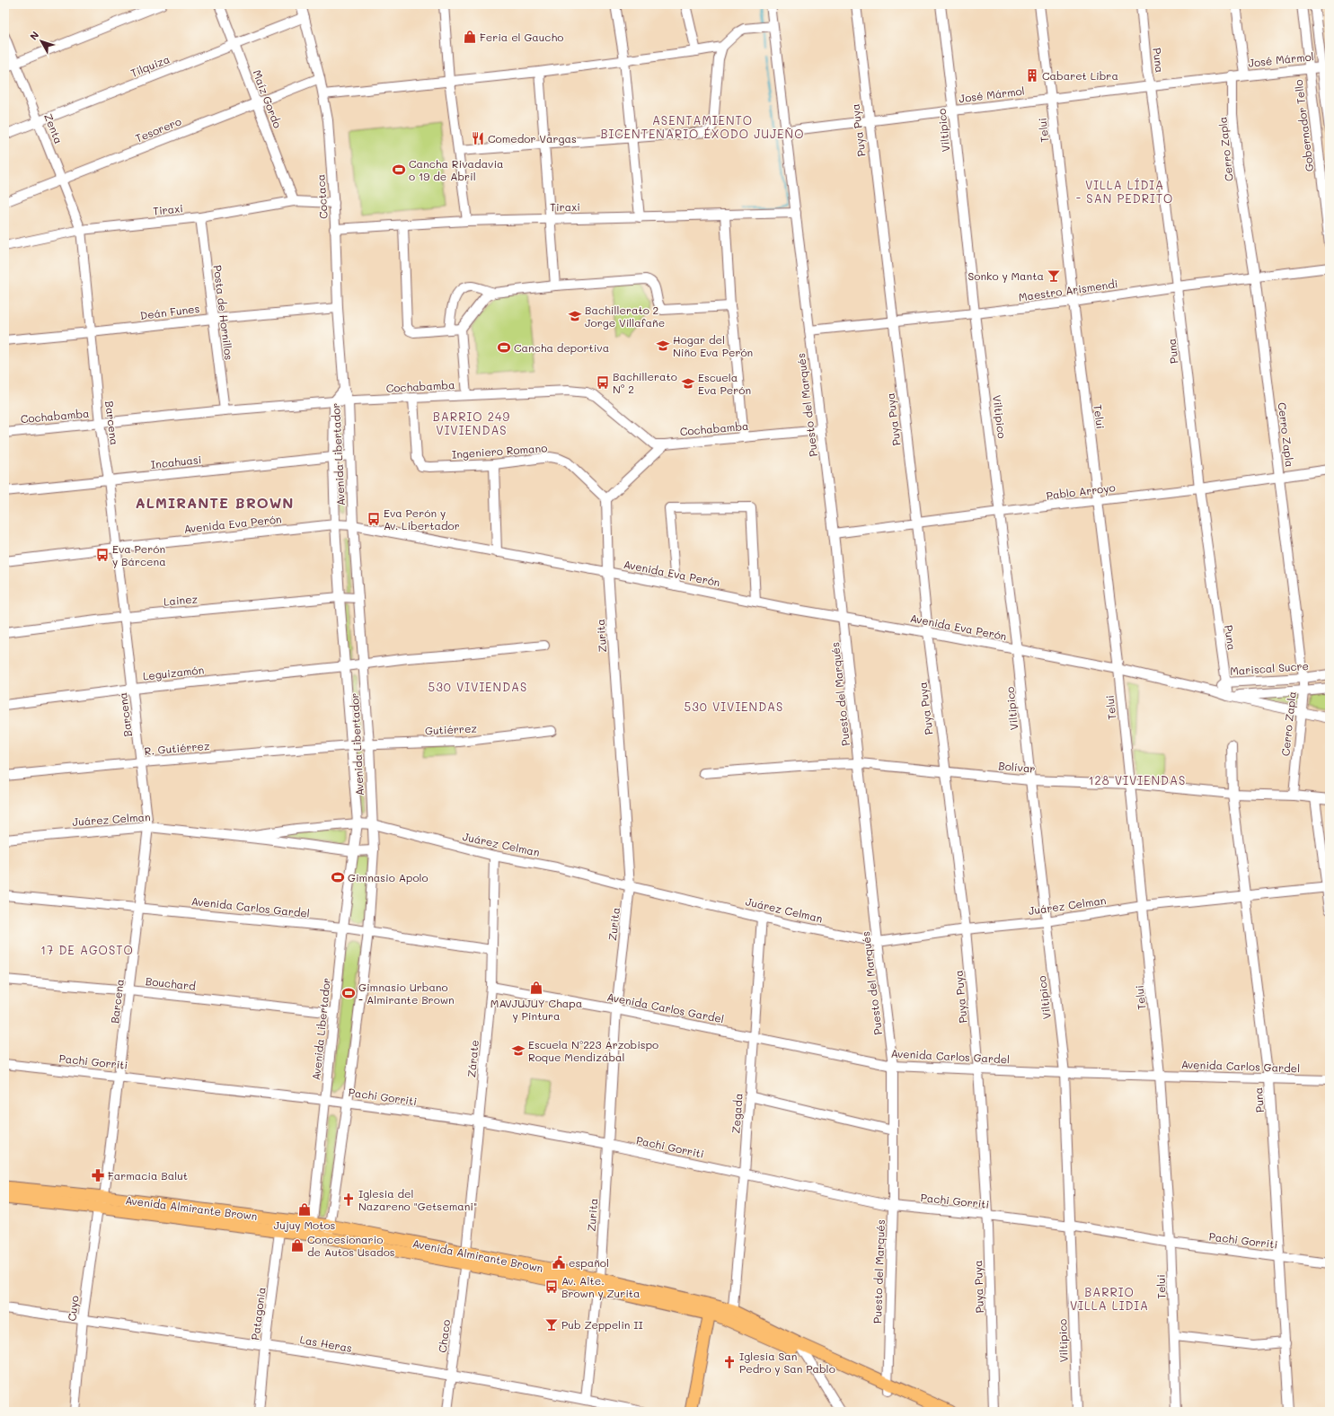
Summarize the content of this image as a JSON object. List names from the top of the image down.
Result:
{
  "streets": {
    "main road": ["Avenida Almirante Brown"],
    "street": [
      "José Mármol",
      "Puna",
      "Tilquiza",
      "Maíz Gordo",
      "Gobernador Tello",
      "Zenta",
      "Tesorero",
      "Puya Puya",
      "Viltipico",
      "Telui",
      "Cerro Zapla",
      "Coctaca",
      "Tiraxi",
      "Maestro Arismendi",
      "Deán Funes",
      "Posta de Hornillos",
      "Cochabamba",
      "Puesto del Marqués",
      "Barcena",
      "Ingeniero Romano",
      "Avenida Libertador",
      "Incahuasi",
      "Pablo Arroyo",
      "Avenida Eva Perón",
      "Lainez",
      "Zurita",
      "Mariscal Sucre",
      "Leguizamón",
      "Gutiérrez",
      "R. Gutiérrez",
      "Bolívar",
      "Juárez Celman",
      "Avenida Carlos Gardel",
      "Bouchard",
      "Zárate",
      "Pachi Gorriti",
      "Zegada",
      "Cuyo",
      "Patagonia",
      "Chaco",
      "Las Heras"
    ]
  },
  "crossings": [
    ["José Mármol", "Puna"],
    ["José Mármol", "Gobernador Tello"],
    ["José Mármol", "Puya Puya"],
    ["José Mármol", "Viltipico"],
    ["José Mármol", "Telui"],
    ["José Mármol", "Cerro Zapla"],
    ["José Mármol", "Puesto del Marqués"],
    ["Puna", "Maestro Arismendi"],
    ["Puna", "Pablo Arroyo"],
    ["Puna", "Avenida Eva Perón"],
    ["Puna", "Mariscal Sucre"],
    ["Puna", "Bolívar"],
    ["Puna", "Juárez Celman"],
    ["Puna", "Avenida Carlos Gardel"],
    ["Puna", "Pachi Gorriti"],
    ["Tilquiza", "Maíz Gordo"],
    ["Tilquiza", "Zenta"],
    ["Tilquiza", "Coctaca"],
    ["Maíz Gordo", "Tesorero"],
    ["Maíz Gordo", "Tiraxi"],
    ["Zenta", "Tesorero"],
    ["Zenta", "Tiraxi"],
    ["Zenta", "Barcena"],
    ["Tesorero", "Coctaca"],
    ["Puya Puya", "Maestro Arismendi"],
    ["Puya Puya", "Pablo Arroyo"],
    ["Puya Puya", "Avenida Eva Perón"],
    ["Puya Puya", "Bolívar"],
    ["Puya Puya", "Juárez Celman"],
    ["Puya Puya", "Avenida Carlos Gardel"],
    ["Puya Puya", "Pachi Gorriti"],
    ["Viltipico", "Maestro Arismendi"],
    ["Viltipico", "Pablo Arroyo"],
    ["Viltipico", "Avenida Eva Perón"],
    ["Viltipico", "Bolívar"],
    ["Viltipico", "Juárez Celman"],
    ["Viltipico", "Avenida Carlos Gardel"],
    ["Viltipico", "Pachi Gorriti"],
    ["Telui", "Maestro Arismendi"],
    ["Telui", "Pablo Arroyo"],
    ["Telui", "Avenida Eva Perón"],
    ["Telui", "Bolívar"],
    ["Telui", "Juárez Celman"],
    ["Telui", "Avenida Carlos Gardel"],
    ["Telui", "Pachi Gorriti"],
    ["Cerro Zapla", "Maestro Arismendi"],
    ["Cerro Zapla", "Pablo Arroyo"],
    ["Cerro Zapla", "Avenida Eva Perón"],
    ["Cerro Zapla", "Mariscal Sucre"],
    ["Cerro Zapla", "Bolívar"],
    ["Coctaca", "Tiraxi"],
    ["Coctaca", "Deán Funes"],
    ["Coctaca", "Avenida Libertador"],
    ["Tiraxi", "Posta de Hornillos"],
    ["Tiraxi", "Puesto del Marqués"],
    ["Tiraxi", "Barcena"],
    ["Maestro Arismendi", "Puesto del Marqués"],
    ["Deán Funes", "Posta de Hornillos"],
    ["Deán Funes", "Barcena"],
    ["Posta de Hornillos", "Cochabamba"],
    ["Cochabamba", "Puesto del Marqués"],
    ["Cochabamba", "Barcena"],
    ["Cochabamba", "Ingeniero Romano"],
    ["Cochabamba", "Avenida Libertador"],
    ["Puesto del Marqués", "Pablo Arroyo"],
    ["Puesto del Marqués", "Avenida Eva Perón"],
    ["Puesto del Marqués", "Bolívar"],
    ["Puesto del Marqués", "Juárez Celman"],
    ["Puesto del Marqués", "Avenida Carlos Gardel"],
    ["Puesto del Marqués", "Pachi Gorriti"],
    ["Puesto del Marqués", "Avenida Almirante Brown"],
    ["Barcena", "Incahuasi"],
    ["Barcena", "Avenida Eva Perón"],
    ["Barcena", "Lainez"],
    ["Barcena", "Leguizamón"],
    ["Barcena", "R. Gutiérrez"],
    ["Barcena", "Juárez Celman"],
    ["Barcena", "Avenida Carlos Gardel"],
    ["Barcena", "Bouchard"],
    ["Barcena", "Pachi Gorriti"],
    ["Barcena", "Avenida Almirante Brown"],
    ["Ingeniero Romano", "Zurita"],
    ["Avenida Libertador", "Incahuasi"],
    ["Avenida Libertador", "Avenida Eva Perón"],
    ["Avenida Libertador", "Lainez"],
    ["Avenida Libertador", "Leguizamón"],
    ["Avenida Libertador", "Gutiérrez"],
    ["Avenida Libertador", "R. Gutiérrez"],
    ["Avenida Libertador", "Juárez Celman"],
    ["Avenida Libertador", "Avenida Carlos Gardel"],
    ["Avenida Libertador", "Bouchard"],
    ["Avenida Libertador", "Pachi Gorriti"],
    ["Avenida Libertador", "Avenida Almirante Brown"],
    ["Avenida Eva Perón", "Zurita"],
    ["Avenida Eva Perón", "Mariscal Sucre"],
    ["Zurita", "Juárez Celman"],
    ["Zurita", "Avenida Carlos Gardel"],
    ["Zurita", "Pachi Gorriti"],
    ["Zurita", "Avenida Almirante Brown"],
    ["Zurita", "Las Heras"],
    ["Gutiérrez", "R. Gutiérrez"],
    ["Juárez Celman", "Zárate"],
    ["Juárez Celman", "Zegada"],
    ["Avenida Carlos Gardel", "Zárate"],
    ["Avenida Carlos Gardel", "Zegada"],
    ["Zárate", "Pachi Gorriti"],
    ["Zárate", "Avenida Almirante Brown"],
    ["Zárate", "Chaco"],
    ["Pachi Gorriti", "Zegada"],
    ["Zegada", "Avenida Almirante Brown"],
    ["Avenida Almirante Brown", "Cuyo"],
    ["Avenida Almirante Brown", "Patagonia"],
    ["Avenida Almirante Brown", "Chaco"],
    ["Cuyo", "Las Heras"],
    ["Patagonia", "Las Heras"],
    ["Chaco", "Las Heras"]
  ],
  "districts": [
    "ASENTAMIENTO BICENTENARIO ÉXODO JUJEÑO",
    "VILLA LÍDIA - SAN PEDRITO",
    "BARRIO 249 VIVIENDAS",
    "ALMIRANTE BROWN",
    "530 VIVIENDAS",
    "530 VIVIENDAS",
    "128 VIVIENDAS",
    "17 DE AGOSTO",
    "BARRIO VILLA LIDIA"
  ],
  "places": {
    "shop": [
      "Feria el Gaucho",
      "MAVJUJUY Chapa y Pintura",
      "Jujuy Motos",
      "Concesionario de Autos Usados"
    ],
    "building": ["Cabaret Libra"],
    "restaurant": ["Comedor Vargas"],
    "sports": [
      "Cancha Rivadavia o 19 de Abril",
      "Cancha deportiva",
      "Gimnasio Apolo",
      "Gimnasio Urbano - Almirante Brown"
    ],
    "bar": ["Sonko y Manta", "Pub Zeppelin II"],
    "school or university": [
      "Bachillerato 2 Jorge Villafañe",
      "Hogar del Niño Eva Perón",
      "Escuela Eva Perón",
      "Escuela Nº223 Arzobispo Roque Mendizábal"
    ],
    "bus stop": [
      "Bachillerato N° 2",
      "Eva Perón y Av. Libertador",
      "Eva Perón y Bárcena",
      "Av. Alte. Brown y Zurita"
    ],
    "pharmacy": ["Farmacia Balut"],
    "church": ["Iglesia del Nazareno \"Getsemani\"", "Iglesia San Pedro y San Pablo"],
    "public building": ["español"]
  },
  "north": "top left"
}
